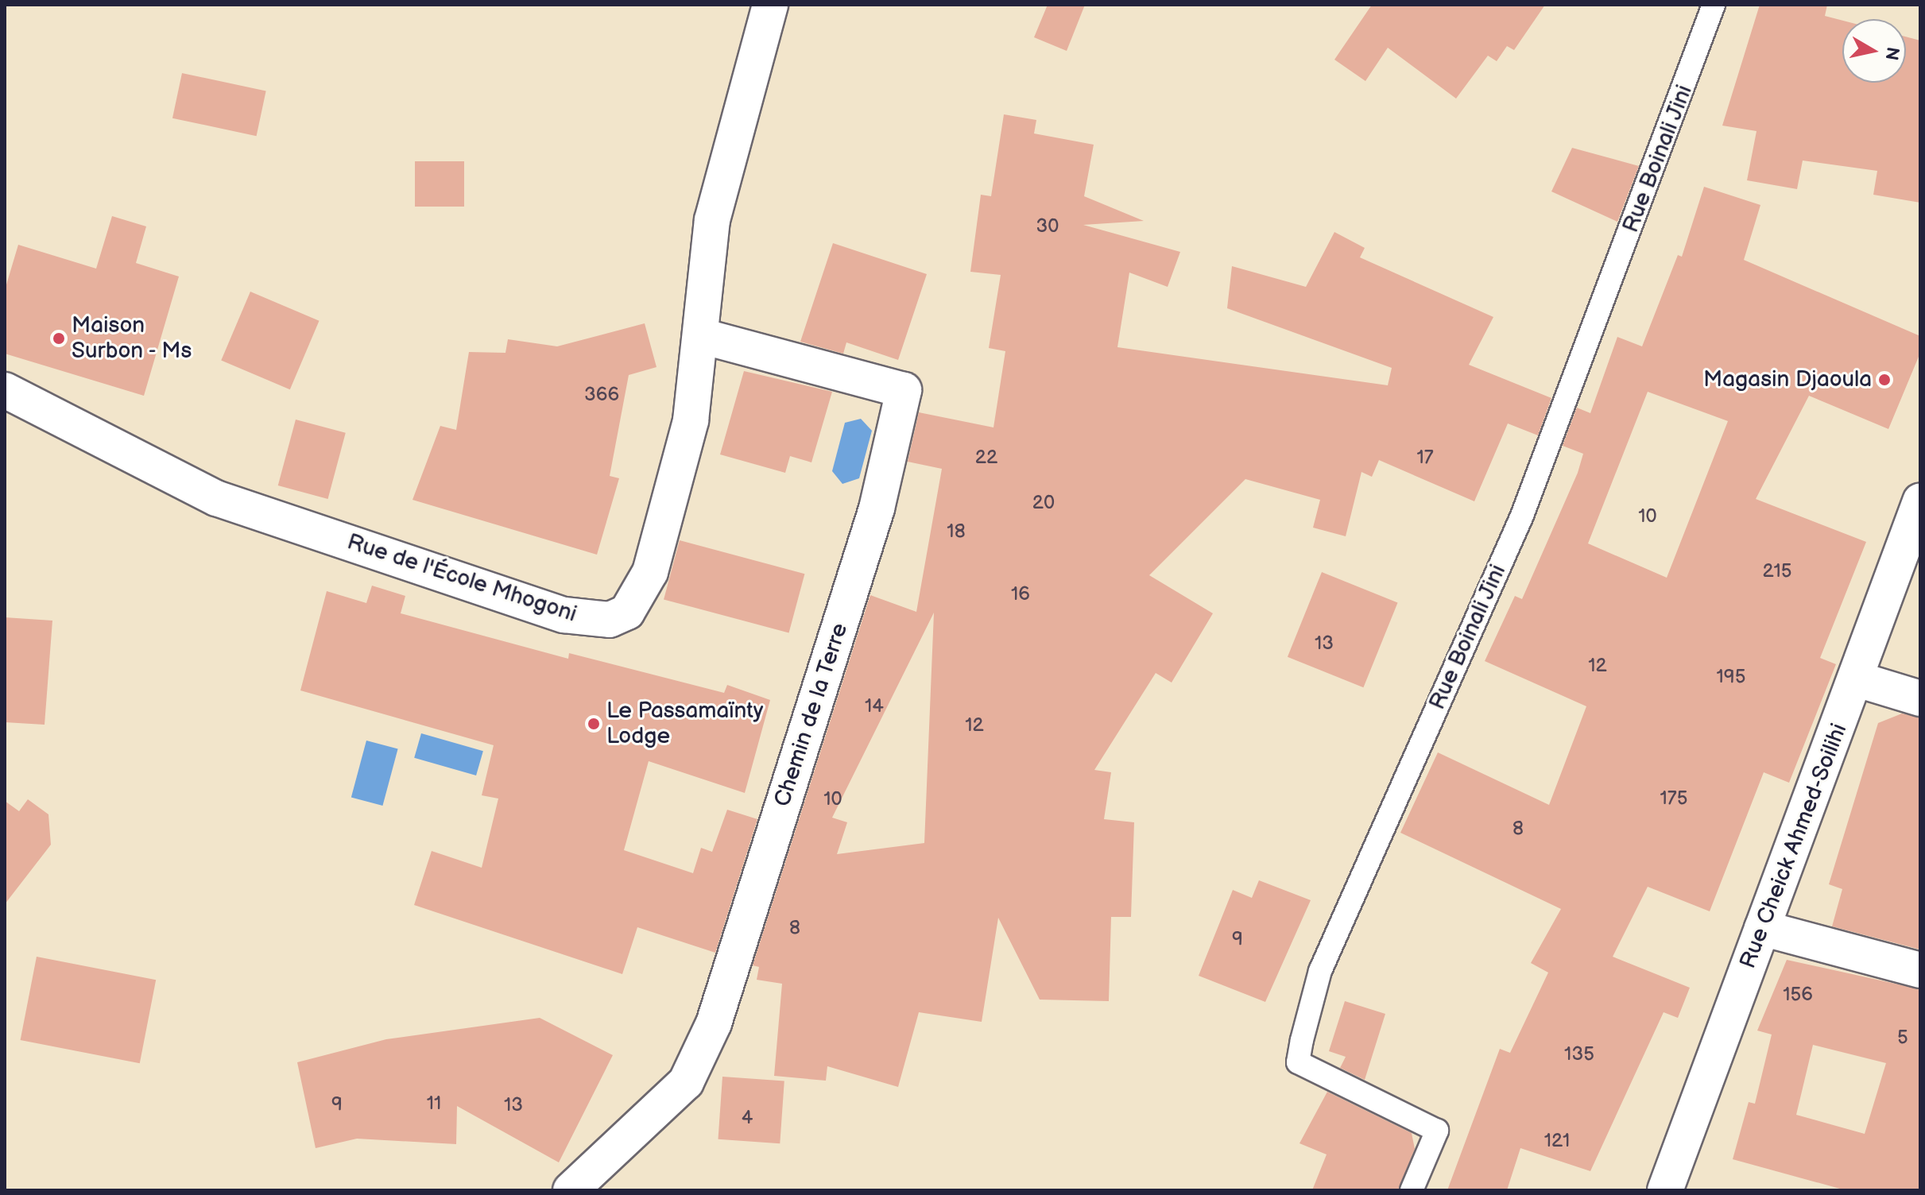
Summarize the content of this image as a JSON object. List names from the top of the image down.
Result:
{
  "streets": {
    "street": ["Rue de l'École Mhogoni", "Chemin de la Terre", "Rue Cheick Ahmed-Soilihi"],
    "lane": ["Rue Boinali Jini"]
  },
  "crossings": [
    ["Rue de l'École Mhogoni", "Chemin de la Terre"]
  ],
  "places": ["Maison Surbon - Ms", "Magasin Djaoula", "Le Passamaïnty Lodge"],
  "house_numbers": [
    "30",
    "366",
    "22",
    "17",
    "20",
    "10",
    "18",
    "215",
    "16",
    "13",
    "12",
    "195",
    "14",
    "12",
    "175",
    "10",
    "8",
    "8",
    "9",
    "156",
    "5",
    "135",
    "11",
    "9",
    "13",
    "4",
    "121"
  ],
  "north": "right"
}
